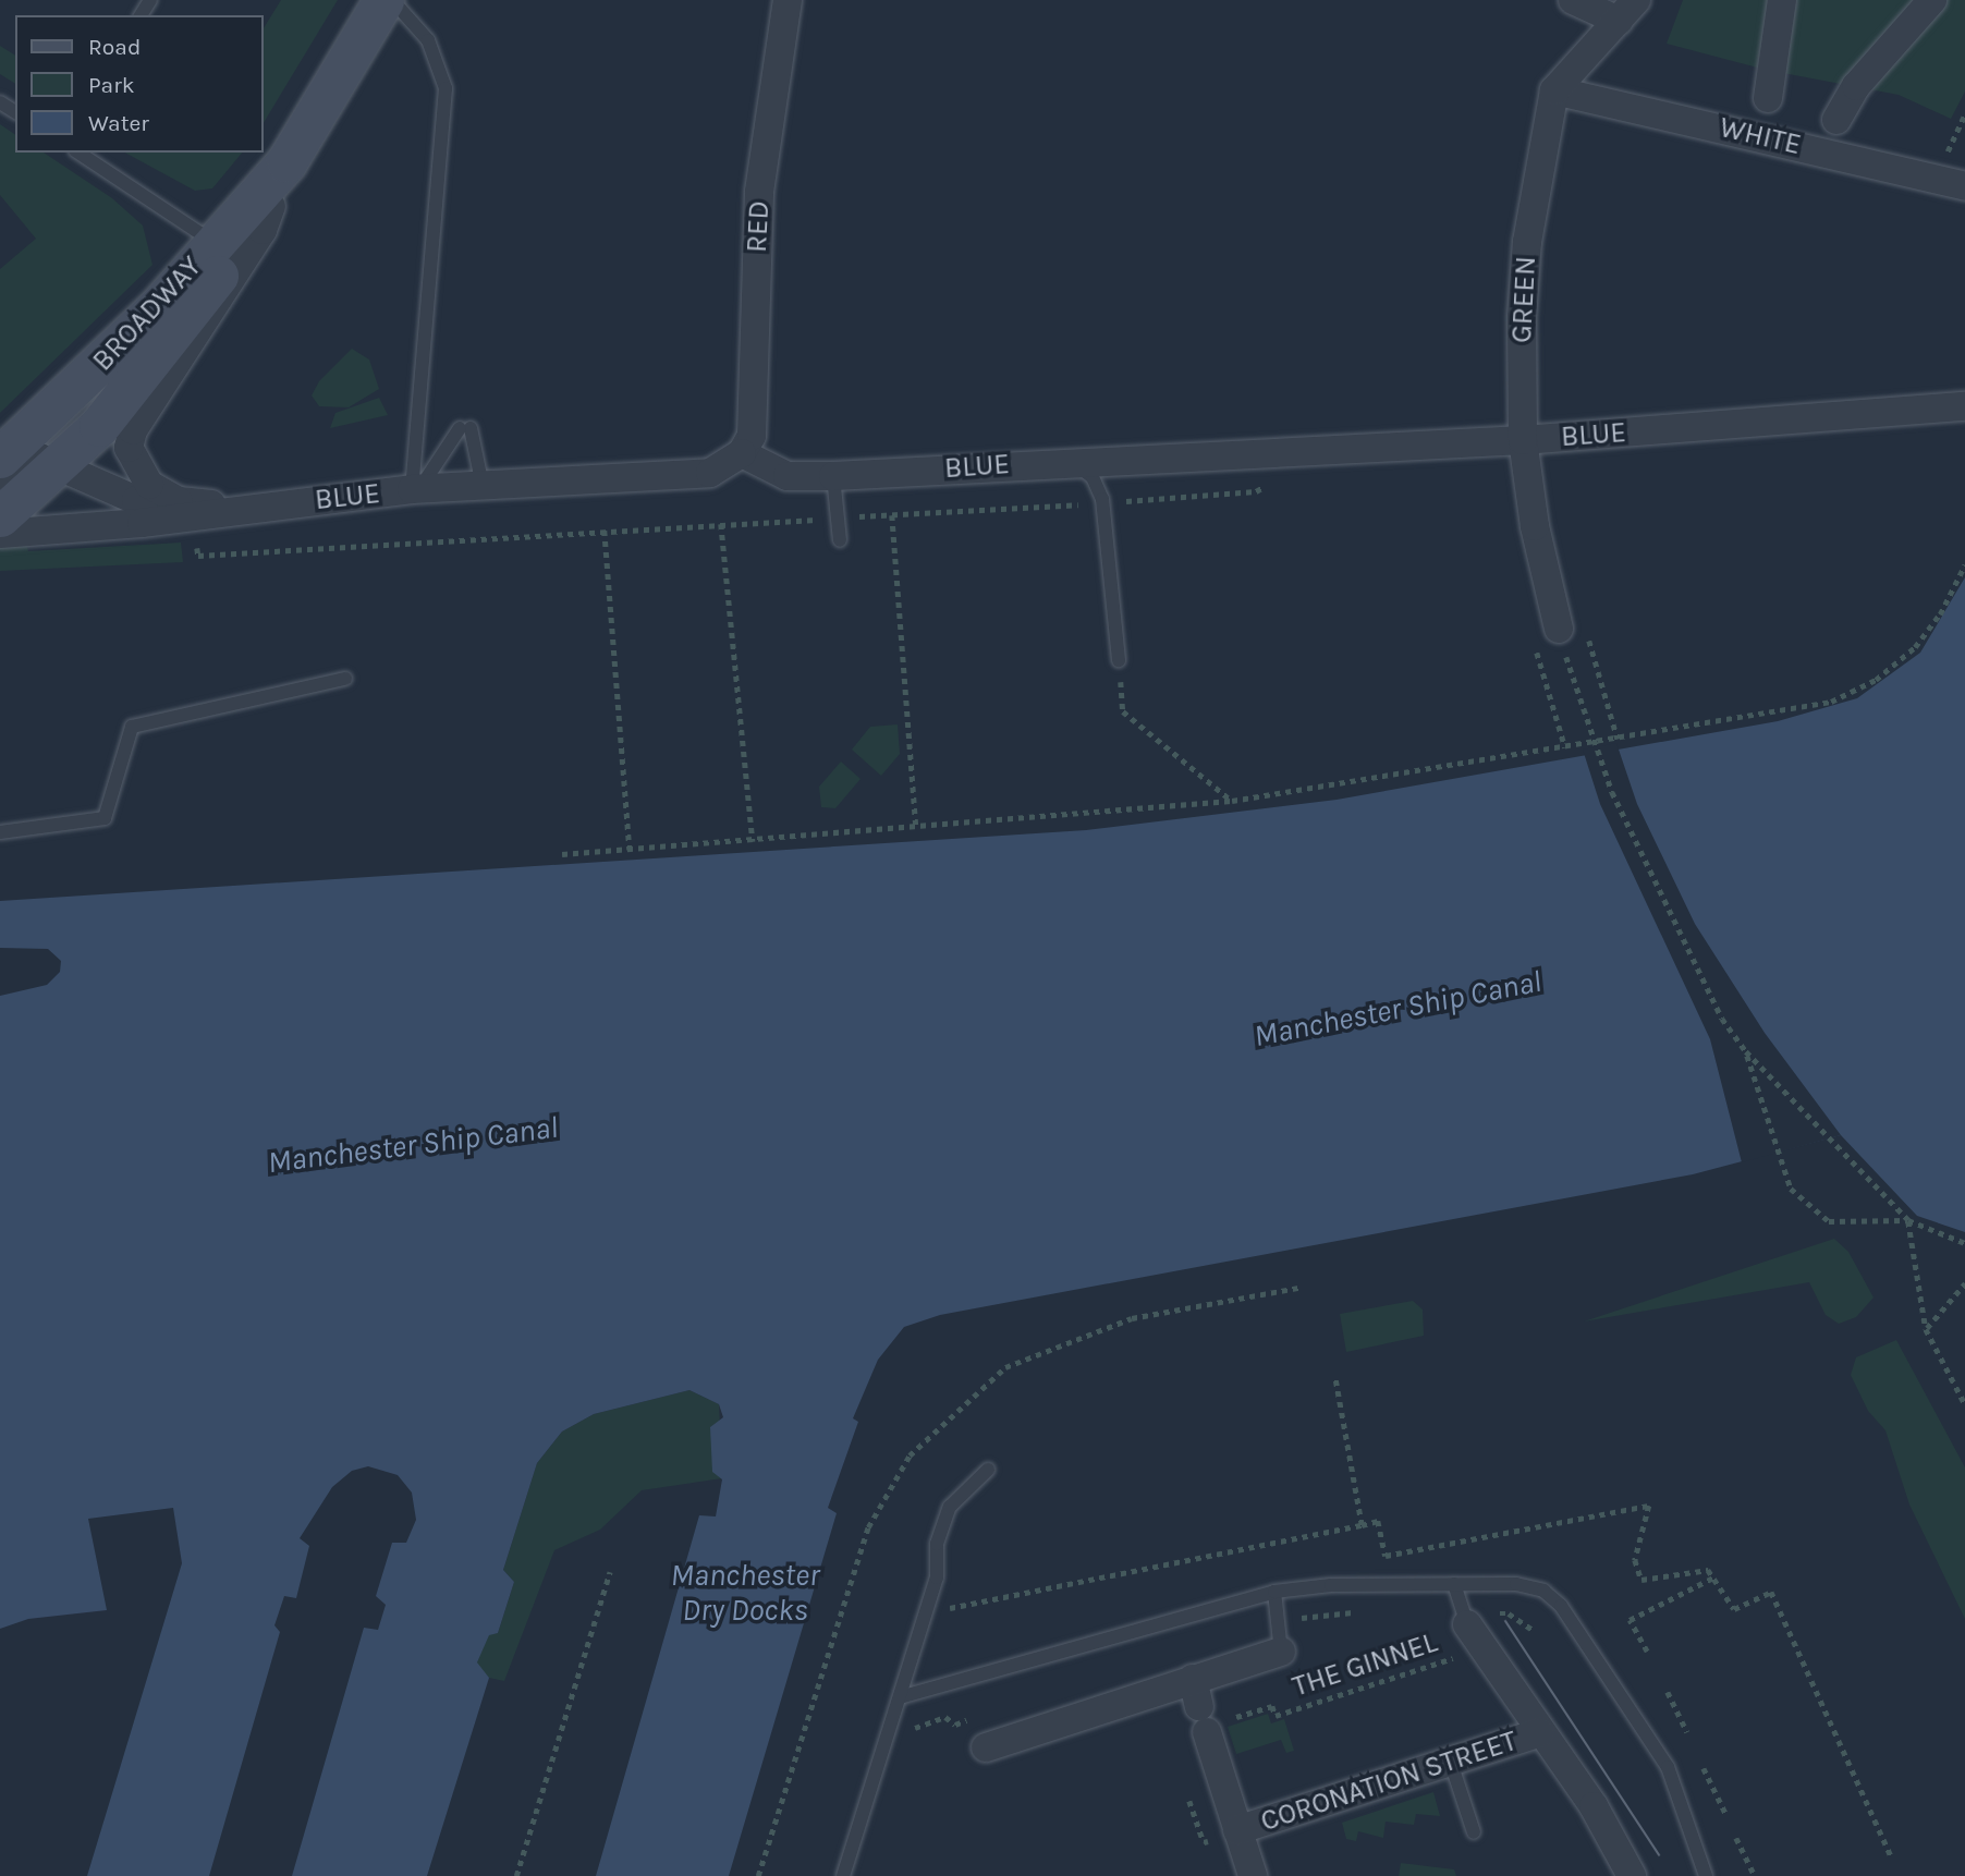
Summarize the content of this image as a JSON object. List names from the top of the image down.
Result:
{
  "streets": {
    "street": [
      "WHITE",
      "RED",
      "GREEN",
      "BROADWAY",
      "BLUE",
      "CORONATION STREET"
    ],
    "path": ["THE GINNEL"]
  },
  "crossings": [
    ["WHITE", "GREEN"],
    ["RED", "BLUE"],
    ["GREEN", "BLUE"],
    ["BROADWAY", "BLUE"]
  ],
  "water": ["Manchester Ship Canal", "Manchester Dry Docks"],
  "legend": ["Road", "Park", "Water"]
}
